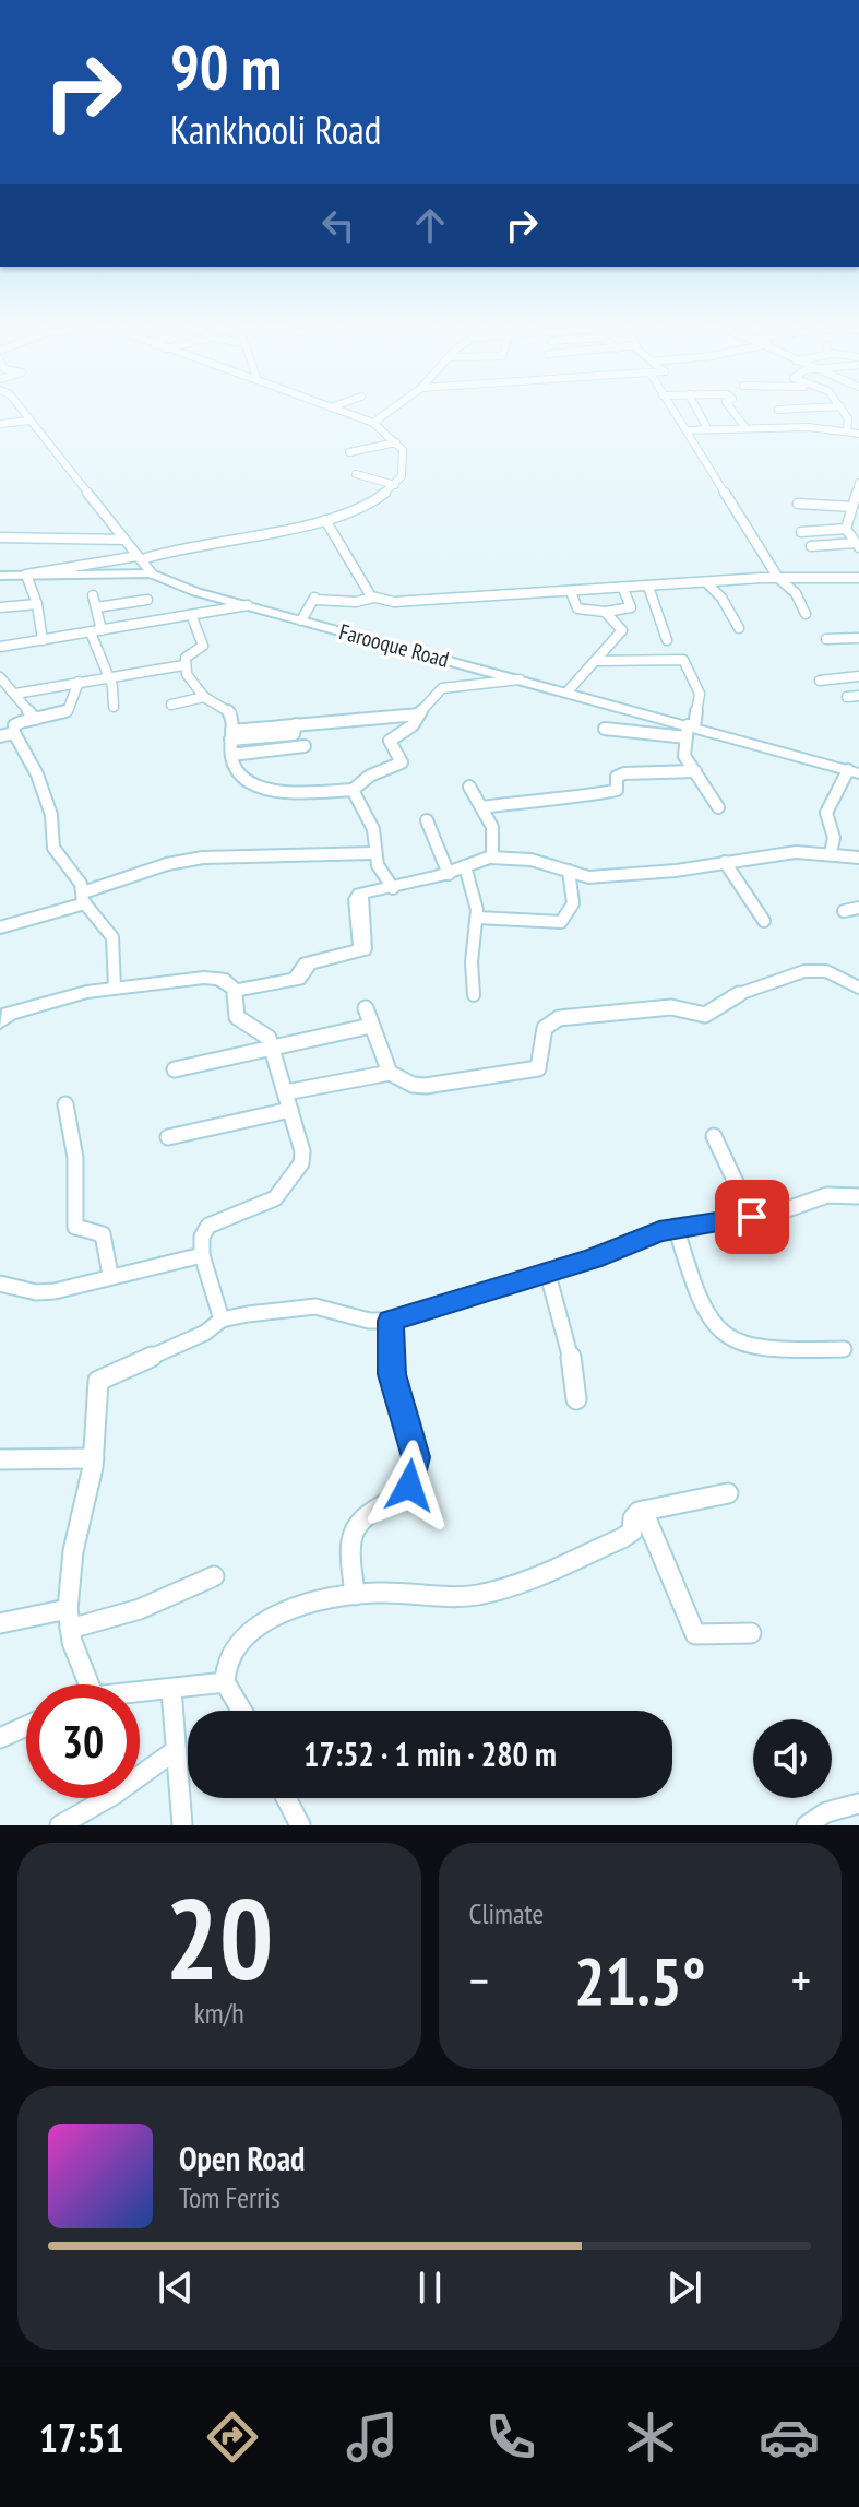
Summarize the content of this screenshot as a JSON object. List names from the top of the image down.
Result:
{
  "streets": {
    "main road": ["Farooque Road"]
  },
  "page": {
    "turn": ["90 m", "Kankhooli Road"],
    "limit": "30",
    "trip": "17:52 · 1 min · 280 m",
    "tile": [
      ["20", "km/h"],
      "Climate"
    ],
    "heat": ["−", "21.5°", "+"],
    "song": ["Open Road", "Tom Ferris"],
    "tabs": "17:51"
  }
}
